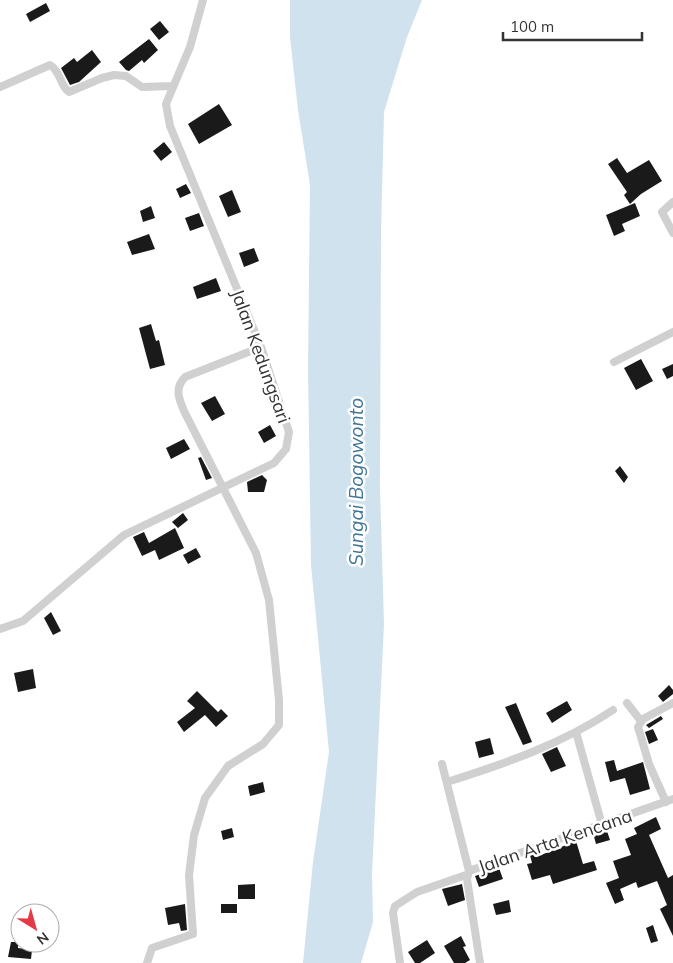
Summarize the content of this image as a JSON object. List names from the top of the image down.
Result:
{
  "streets": {
    "street": ["Jalan Kedungsari", "Jalan Arta Kencana"]
  },
  "water": ["Sungai Bogowonto"],
  "scale_bar": "100 m",
  "north": "bottom right"
}
